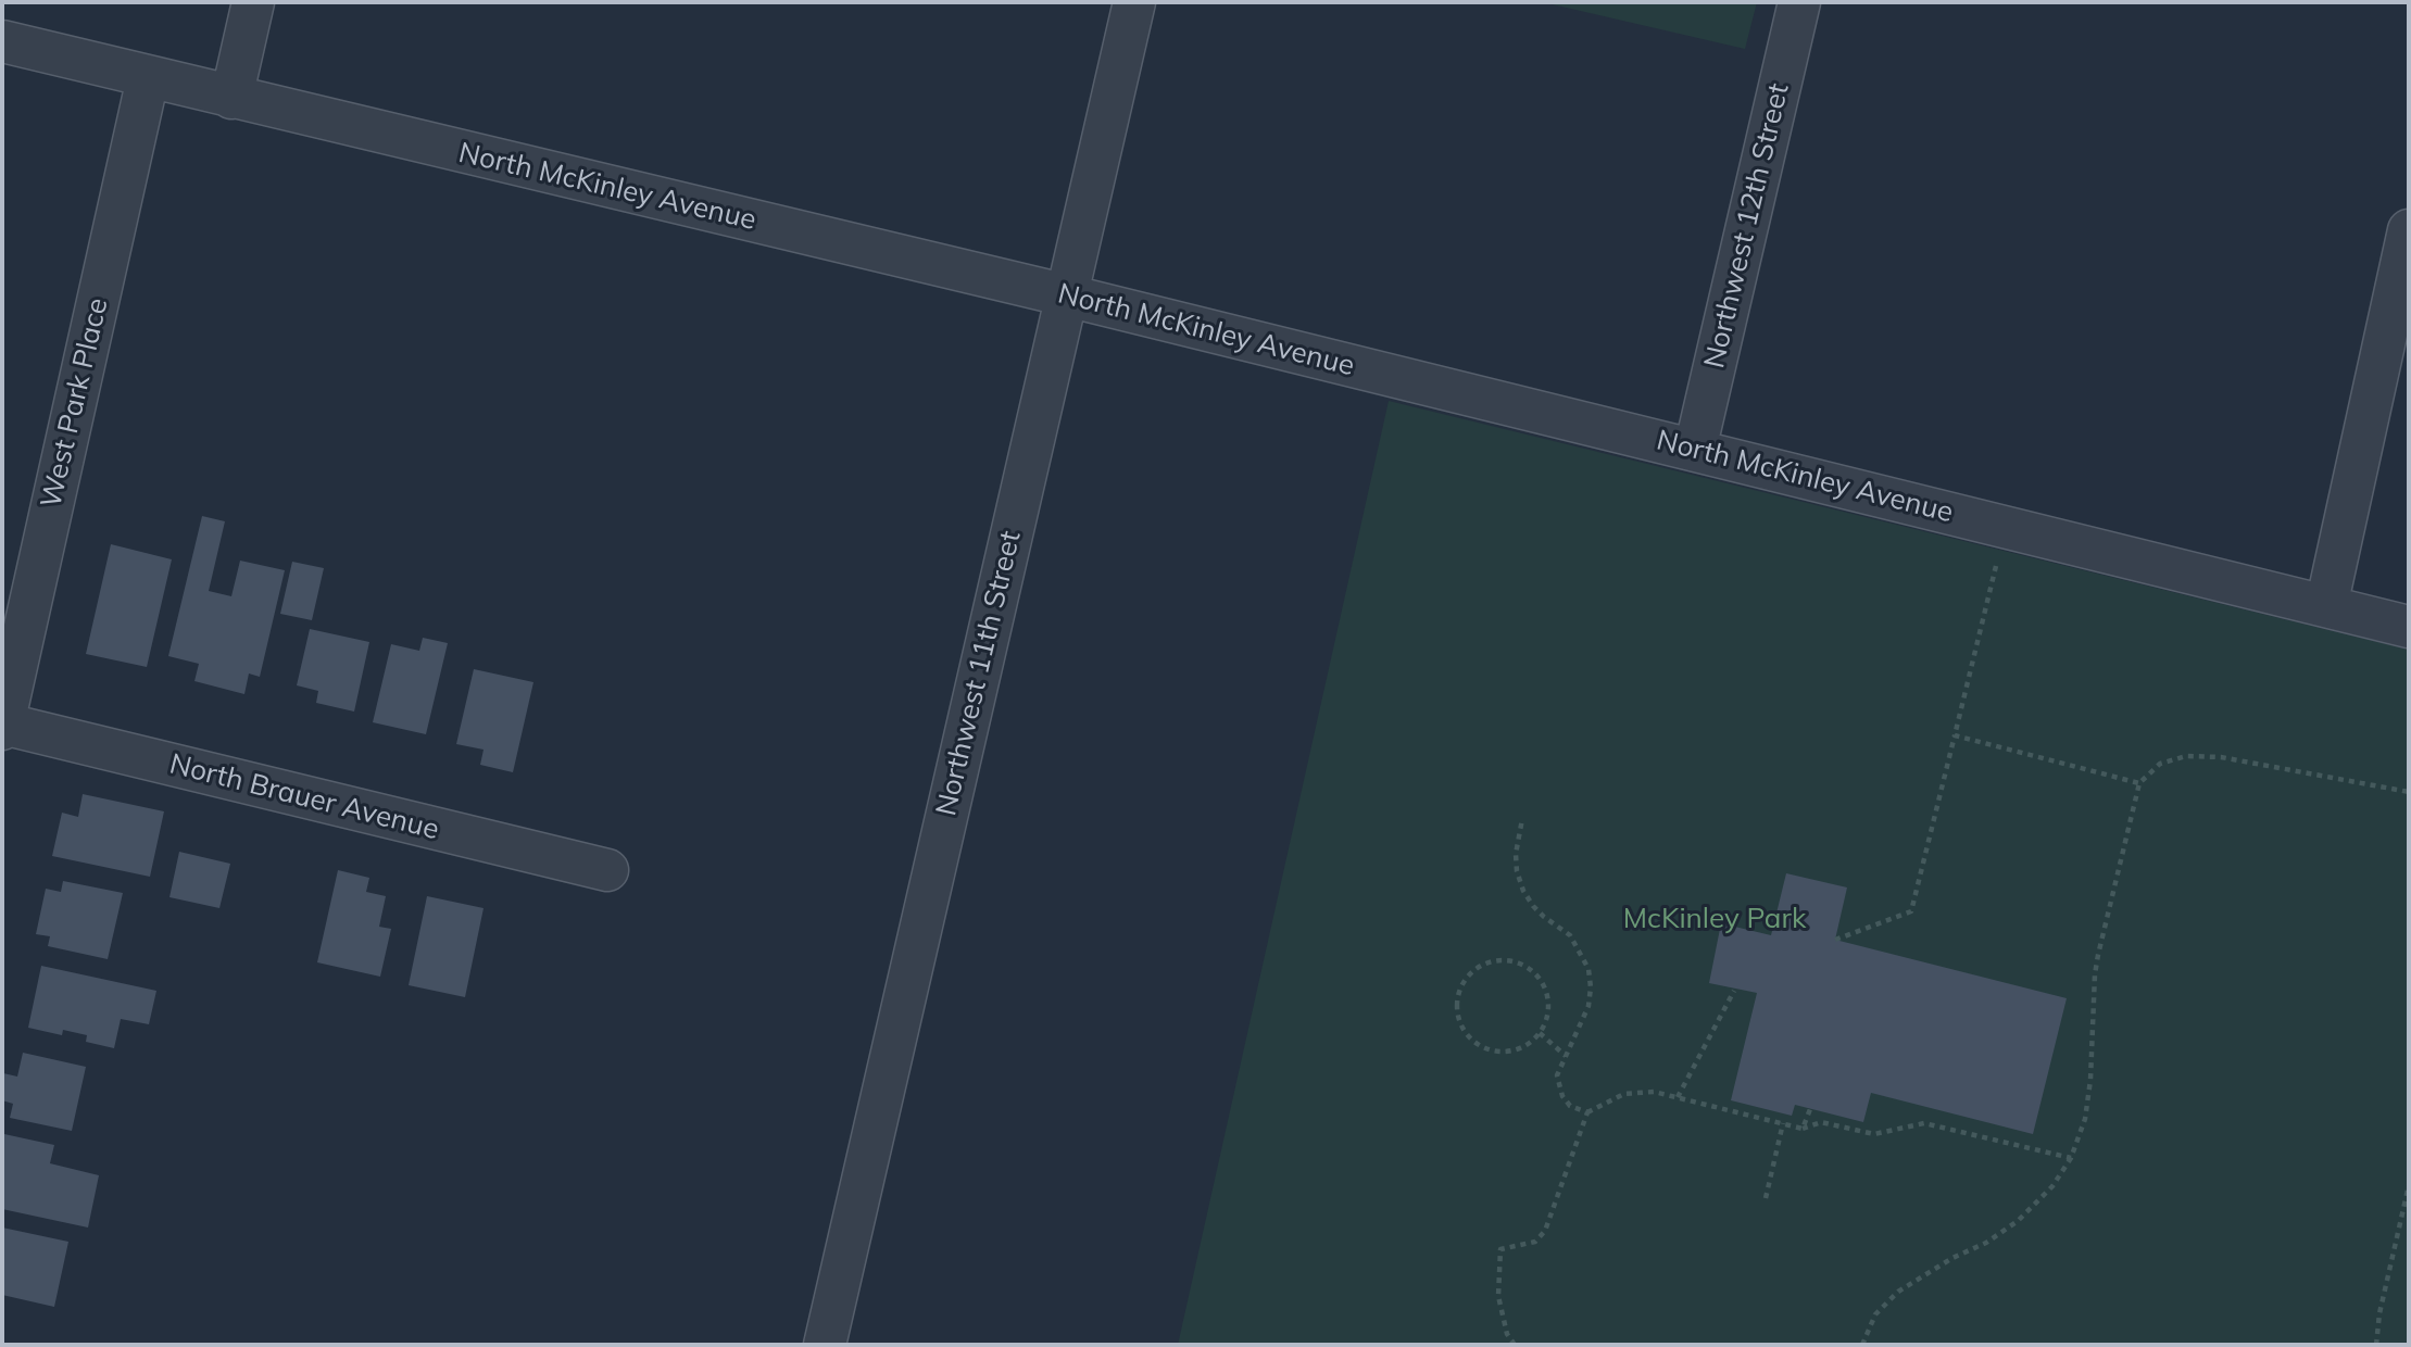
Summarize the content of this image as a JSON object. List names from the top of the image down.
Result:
{
  "streets": {
    "street": [
      "North McKinley Avenue",
      "Northwest 12th Street",
      "West Park Place",
      "Northwest 11th Street",
      "North Brauer Avenue"
    ]
  },
  "crossings": [
    ["North McKinley Avenue", "Northwest 12th Street"],
    ["North McKinley Avenue", "West Park Place"],
    ["North McKinley Avenue", "Northwest 11th Street"],
    ["West Park Place", "North Brauer Avenue"]
  ],
  "parks": ["McKinley Park"]
}
